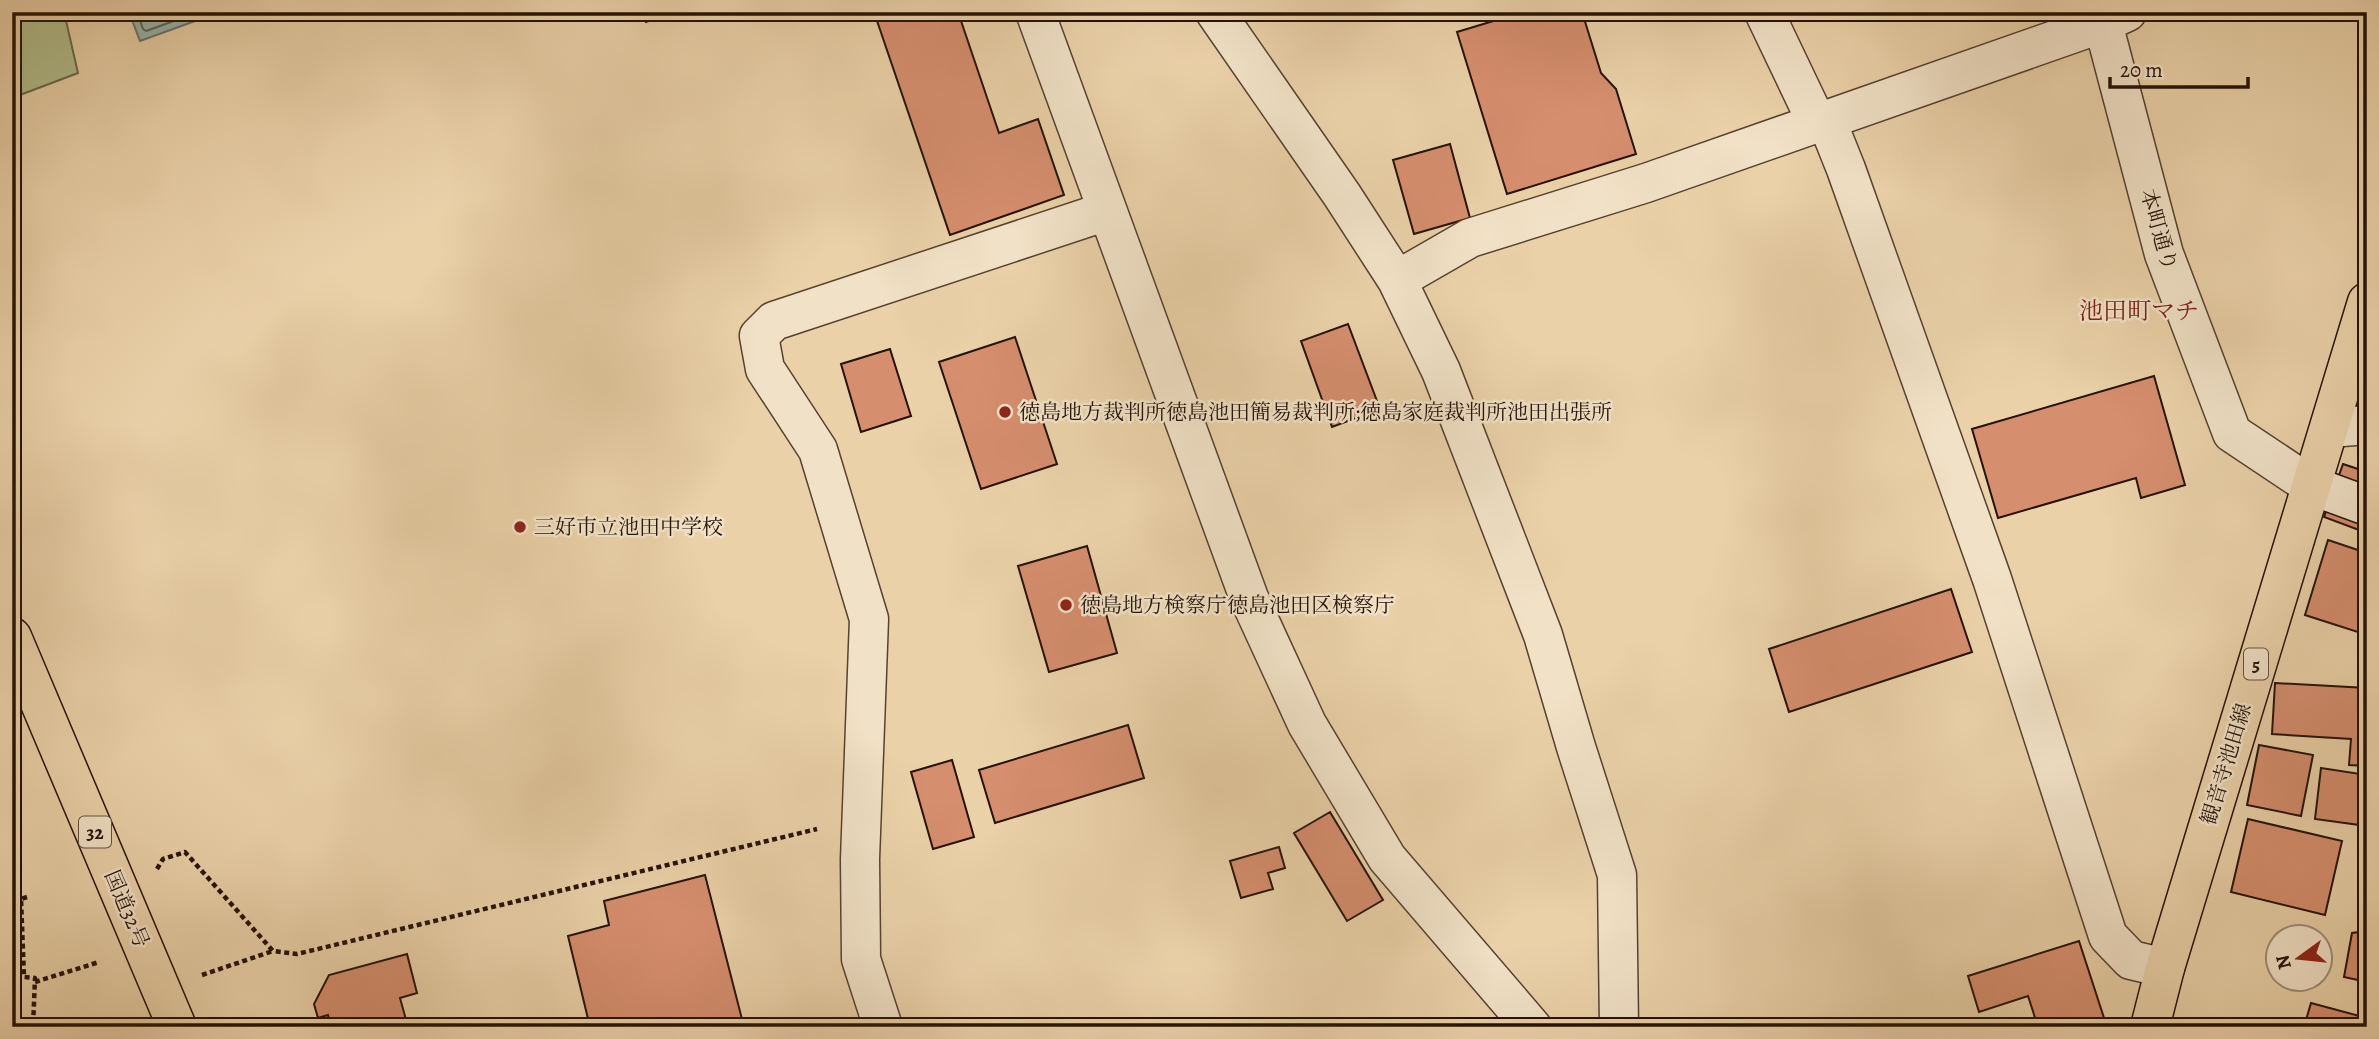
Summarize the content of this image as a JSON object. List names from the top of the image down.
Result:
{
  "streets": {
    "main road": [
      "5",
      "観音寺池田線",
      "32",
      "国道32号"
    ],
    "street": ["本町通り"]
  },
  "crossings": [
    ["本町通り", "観音寺池田線"]
  ],
  "districts": ["池田町マチ"],
  "places": ["徳島地方裁判所徳島池田簡易裁判所;徳島家庭裁判所池田出張所", "三好市立池田中学校", "徳島地方検察庁徳島池田区検察庁"],
  "scale_bar": "20 m",
  "north": "left"
}
